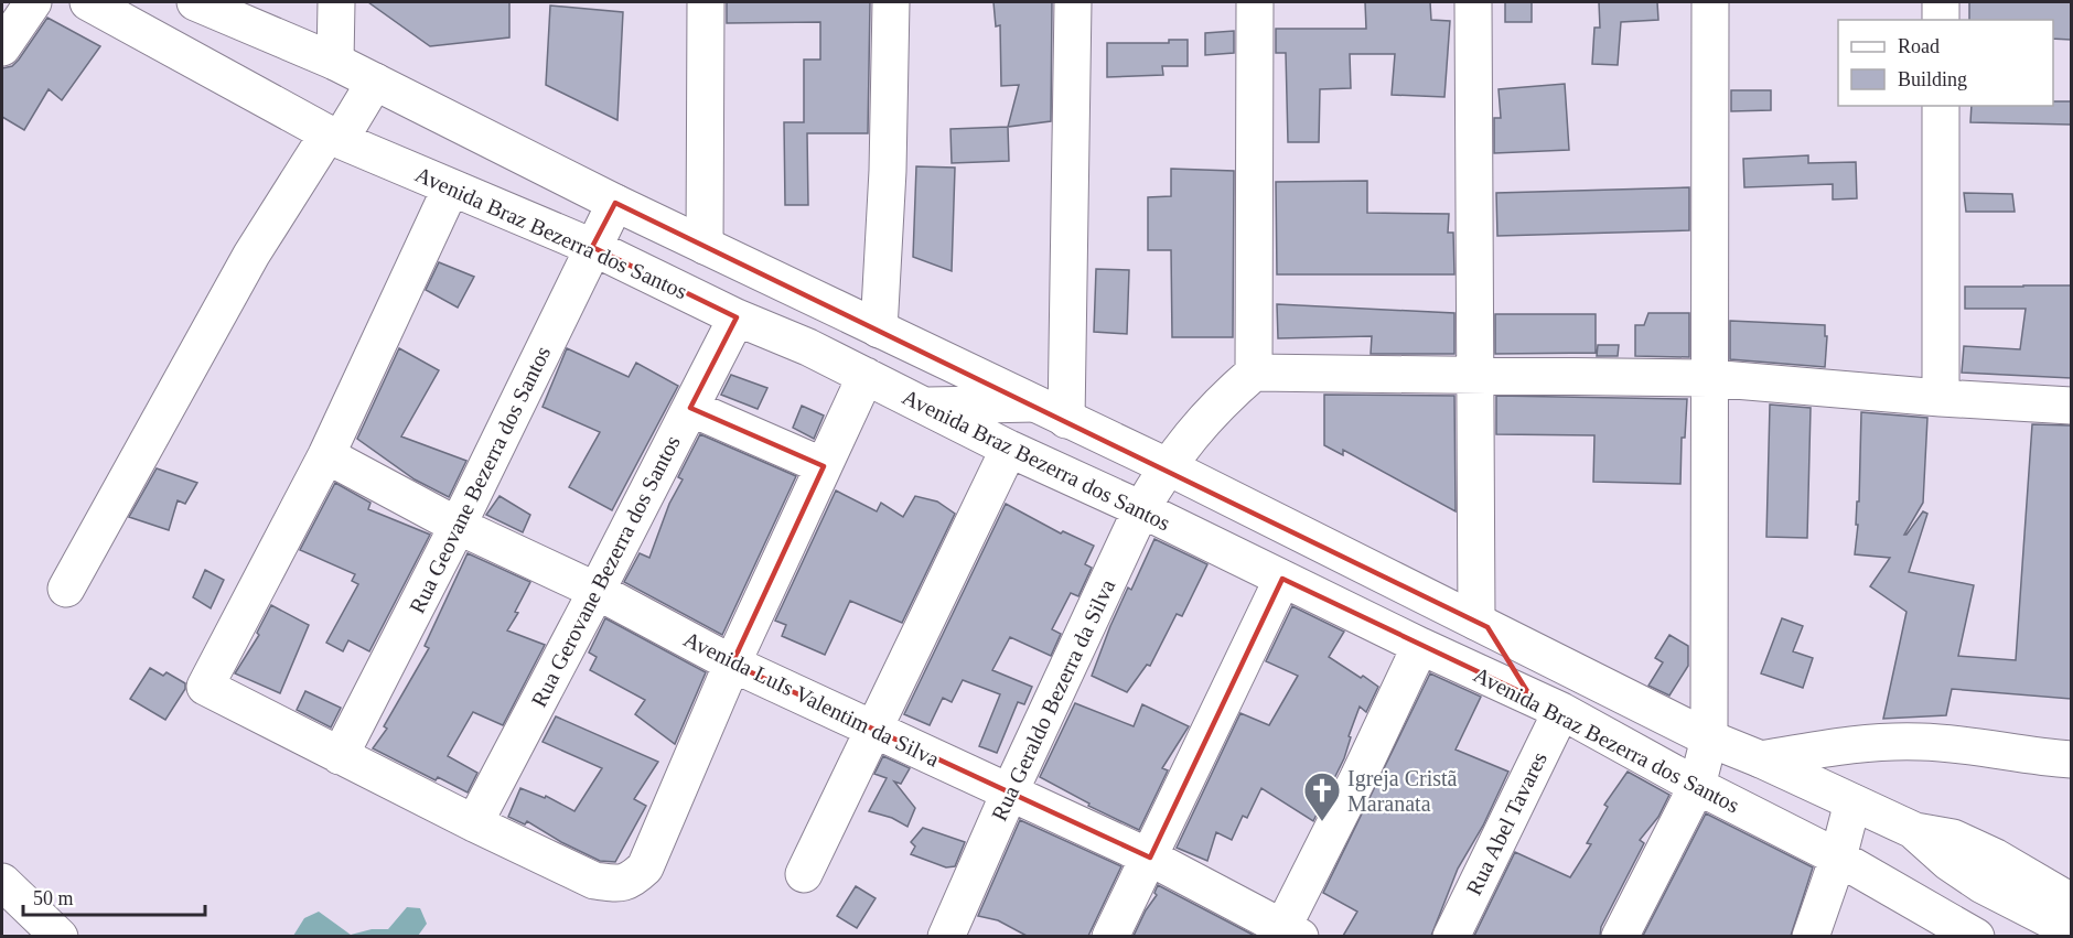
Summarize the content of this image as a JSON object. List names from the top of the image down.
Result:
{
  "streets": {
    "street": [
      "Avenida Braz Bezerra dos Santos",
      "Rua Geovane Bezerra dos Santos",
      "Rua Gerovane Bezerra dos Santos",
      "Avenida LuIs Valentim da Silva",
      "Rua Geraldo Bezerra da Silva",
      "Rua Abel Tavares"
    ]
  },
  "crossings": [
    ["Avenida Braz Bezerra dos Santos", "Rua Geovane Bezerra dos Santos"],
    ["Avenida Braz Bezerra dos Santos", "Rua Gerovane Bezerra dos Santos"],
    ["Avenida Braz Bezerra dos Santos", "Rua Geraldo Bezerra da Silva"],
    ["Avenida Braz Bezerra dos Santos", "Rua Abel Tavares"],
    ["Rua Geovane Bezerra dos Santos", "Avenida LuIs Valentim da Silva"],
    ["Rua Gerovane Bezerra dos Santos", "Avenida LuIs Valentim da Silva"],
    ["Avenida LuIs Valentim da Silva", "Rua Geraldo Bezerra da Silva"]
  ],
  "places": {
    "church": ["Igreja Cristã Maranata"]
  },
  "legend": ["Road", "Building"],
  "scale_bar": "50 m"
}
